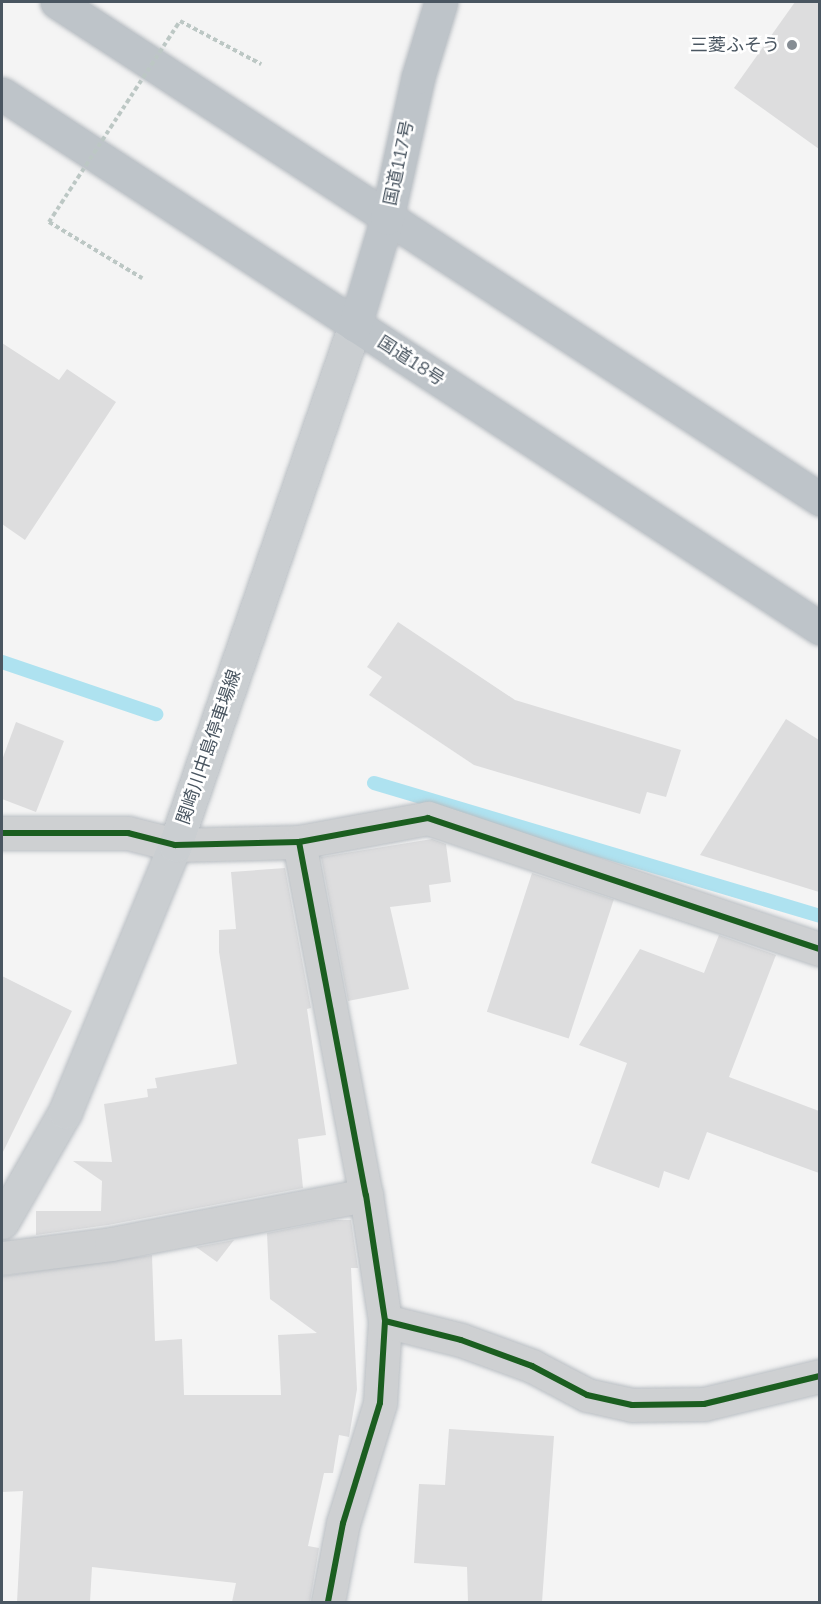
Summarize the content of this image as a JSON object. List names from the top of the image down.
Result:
{
  "streets": {
    "highway": ["国道117号", "国道18号"],
    "main road": ["関崎川中島停車場線"]
  },
  "crossings": [
    ["国道117号", "国道18号"],
    ["国道117号", "関崎川中島停車場線"],
    ["国道18号", "関崎川中島停車場線"]
  ],
  "places": ["三菱ふそう"]
}
